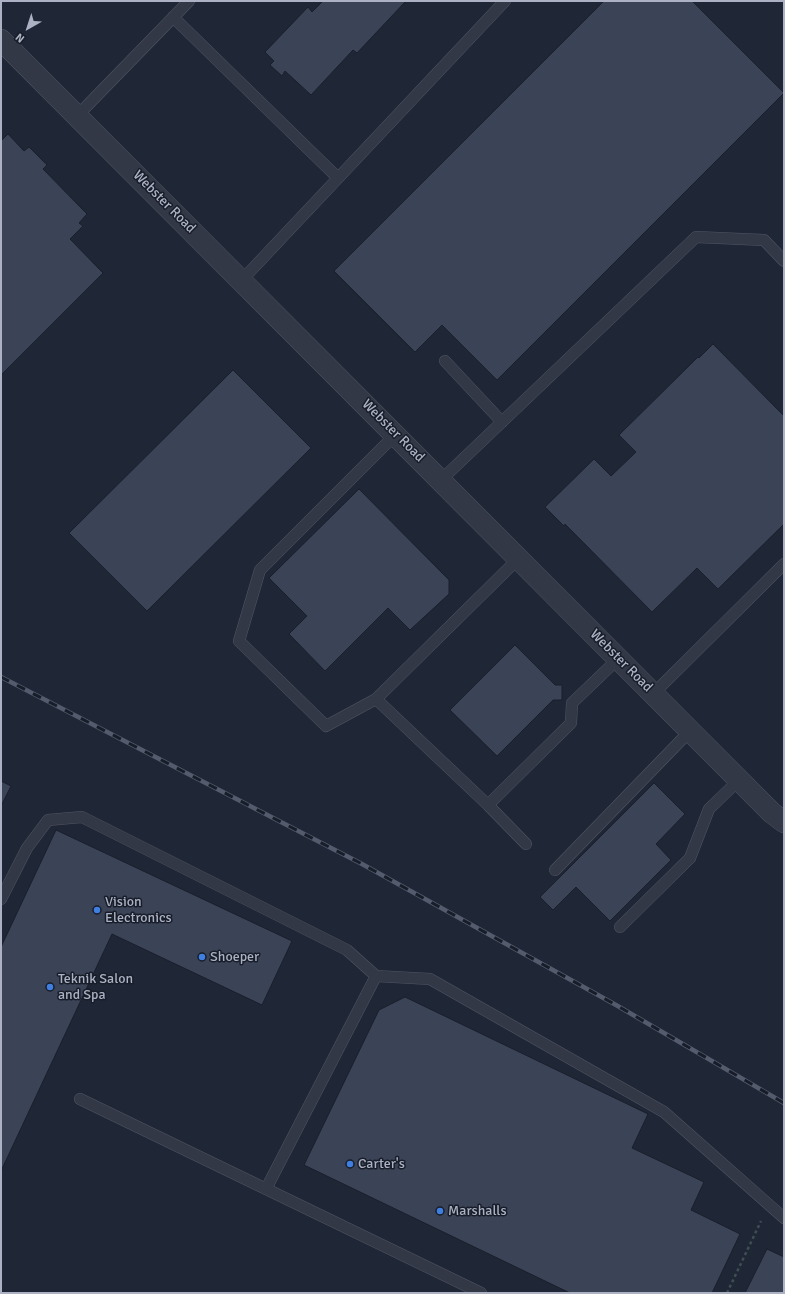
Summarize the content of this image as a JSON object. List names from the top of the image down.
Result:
{
  "streets": {
    "street": ["Webster Road"]
  },
  "places": [
    "Vision Electronics",
    "Shoeper",
    "Teknik Salon and Spa",
    "Carter's",
    "Marshalls"
  ],
  "north": "bottom left"
}
